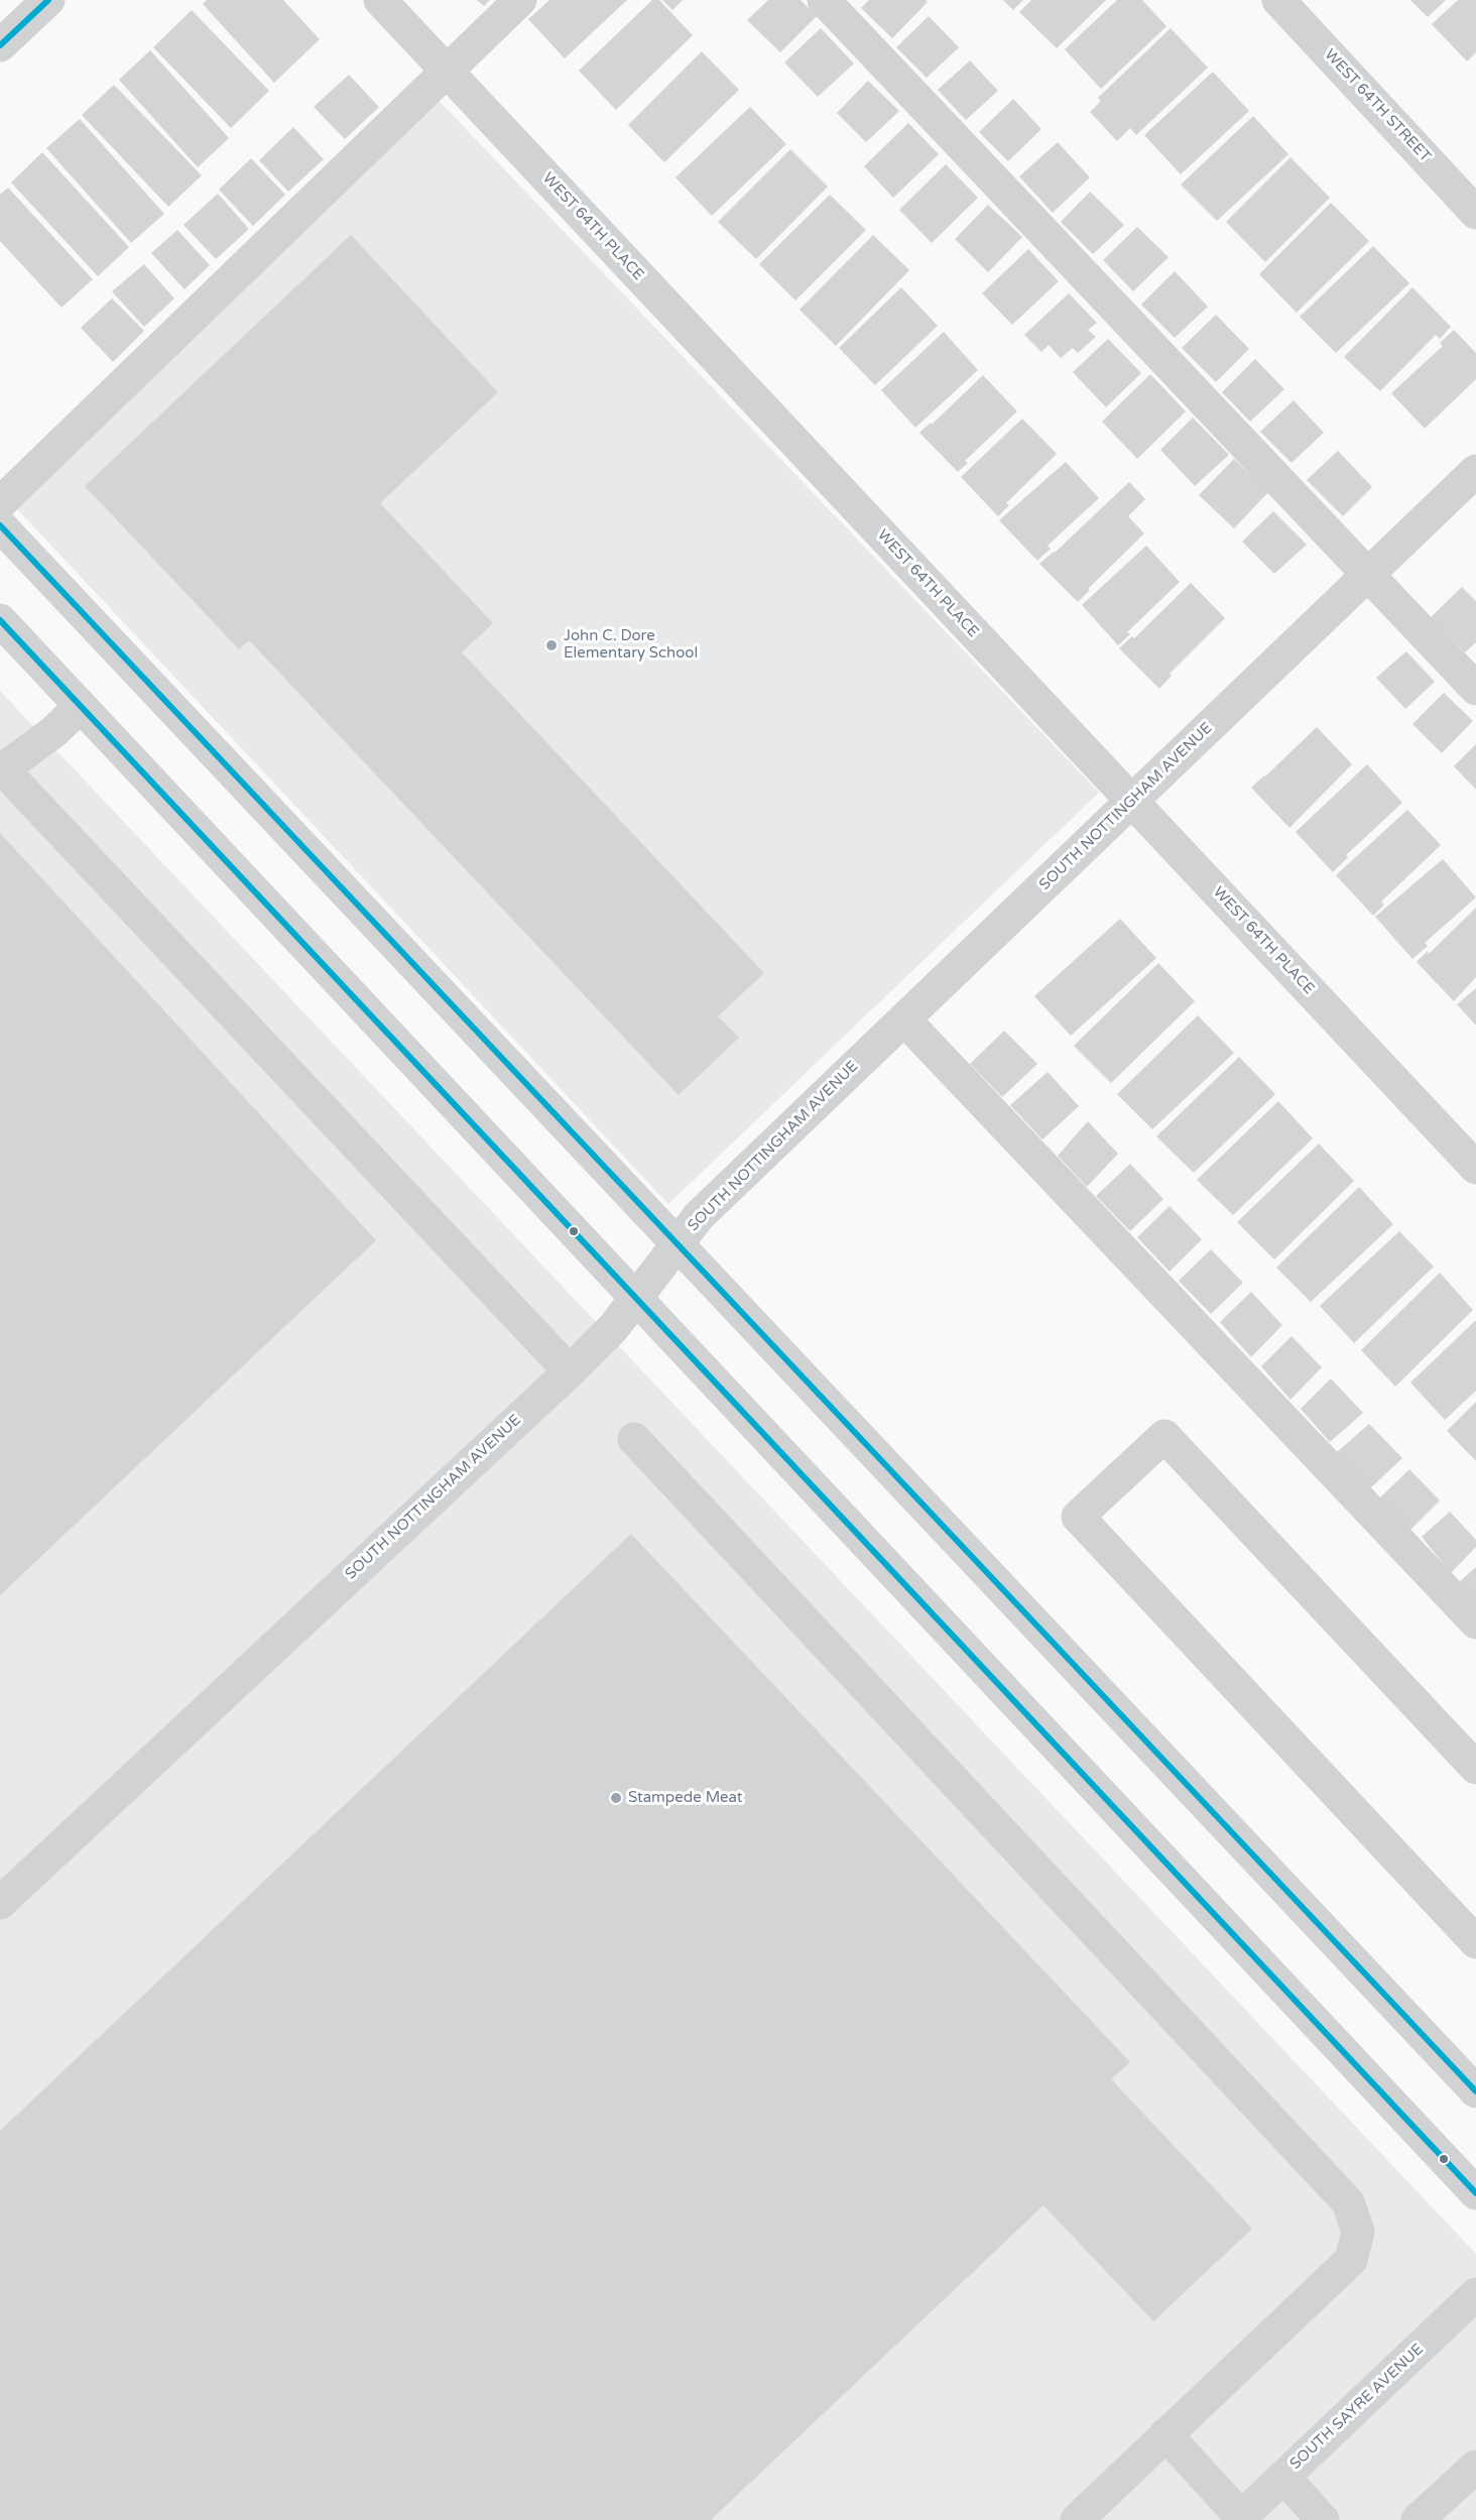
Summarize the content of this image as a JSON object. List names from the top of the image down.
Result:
{
  "streets": {
    "street": [
      "WEST 64TH STREET",
      "WEST 64TH PLACE",
      "SOUTH NOTTINGHAM AVENUE",
      "SOUTH SAYRE AVENUE"
    ]
  },
  "crossings": [
    ["WEST 64TH PLACE", "SOUTH NOTTINGHAM AVENUE"]
  ],
  "places": ["John C. Dore Elementary School", "Stampede Meat"]
}
